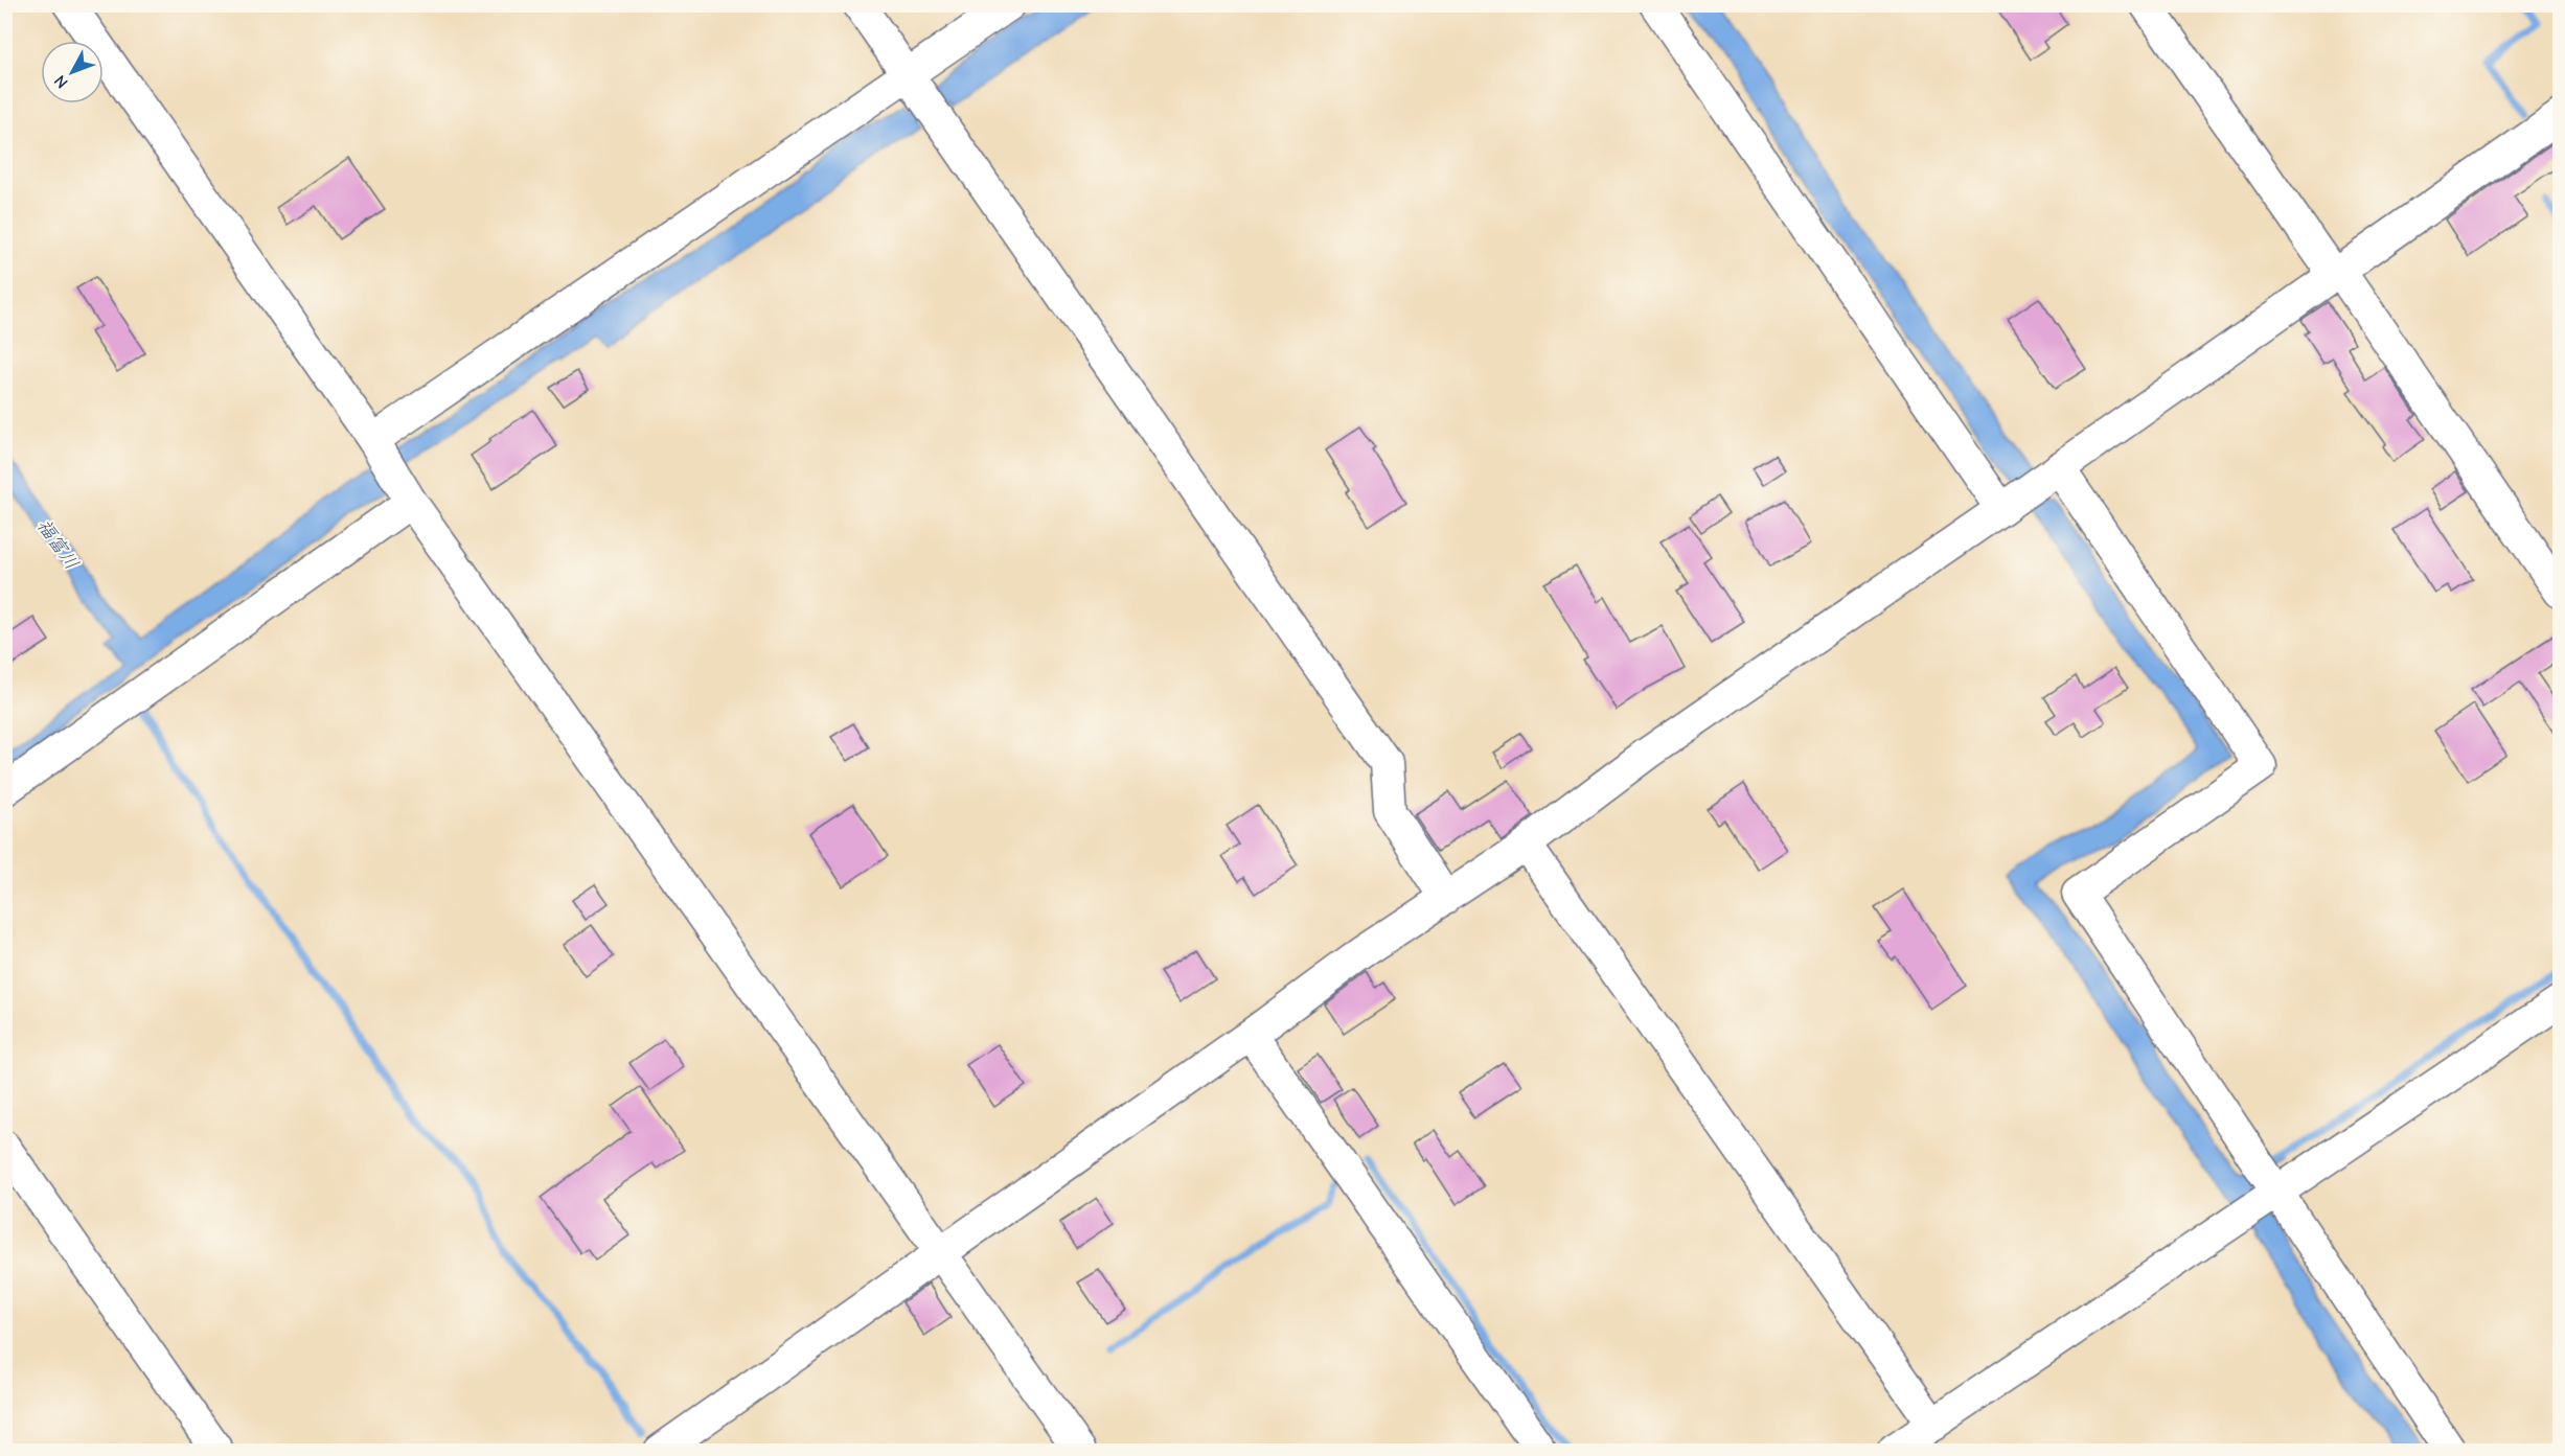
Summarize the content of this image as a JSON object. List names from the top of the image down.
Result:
{
  "water": ["福富川"],
  "north": "bottom left"
}
